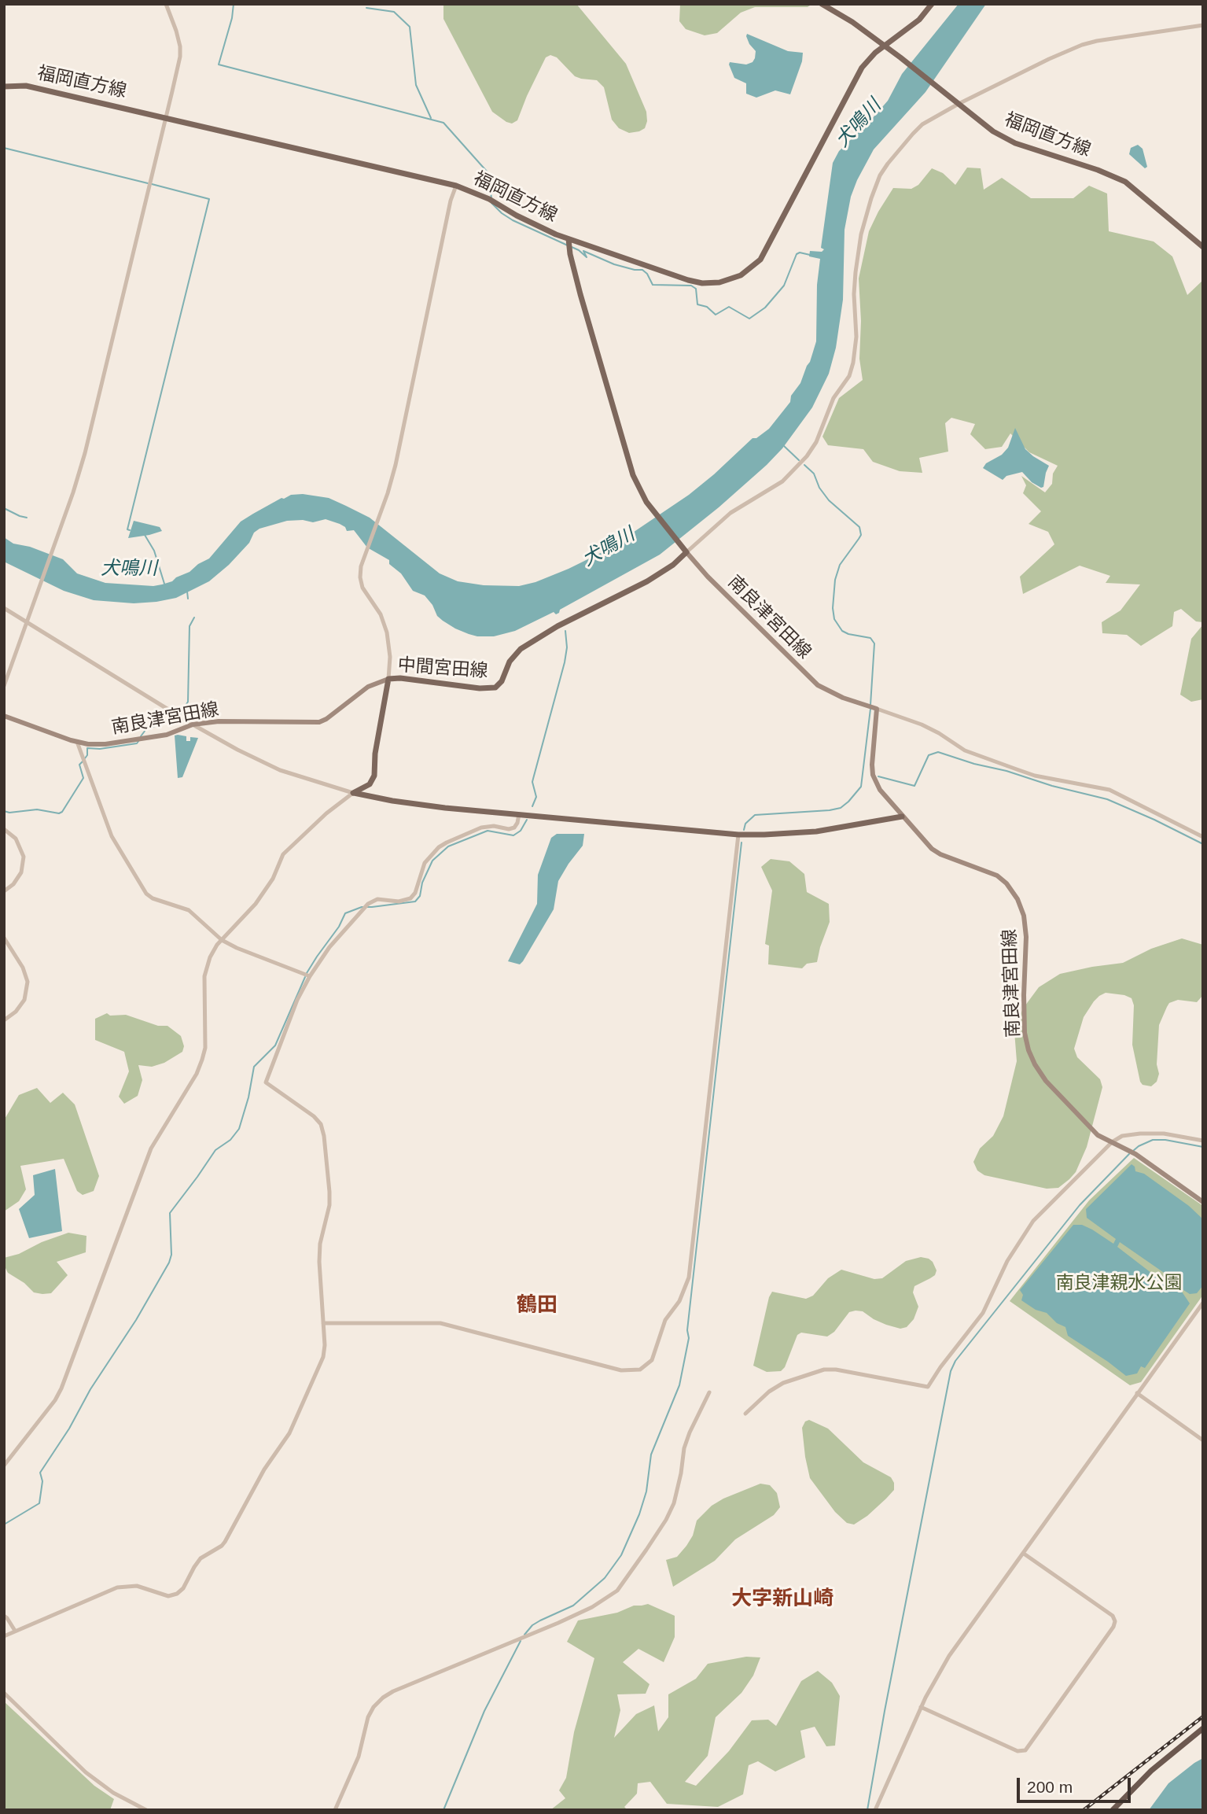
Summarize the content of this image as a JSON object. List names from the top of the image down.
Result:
{
  "streets": {
    "main road": ["福岡直方線", "南良津宮田線", "中間宮田線"]
  },
  "crossings": [
    ["南良津宮田線", "中間宮田線"]
  ],
  "districts": ["鶴田", "大字新山崎"],
  "water": ["犬鳴川"],
  "parks": ["南良津親水公園"],
  "scale_bar": "200 m"
}
